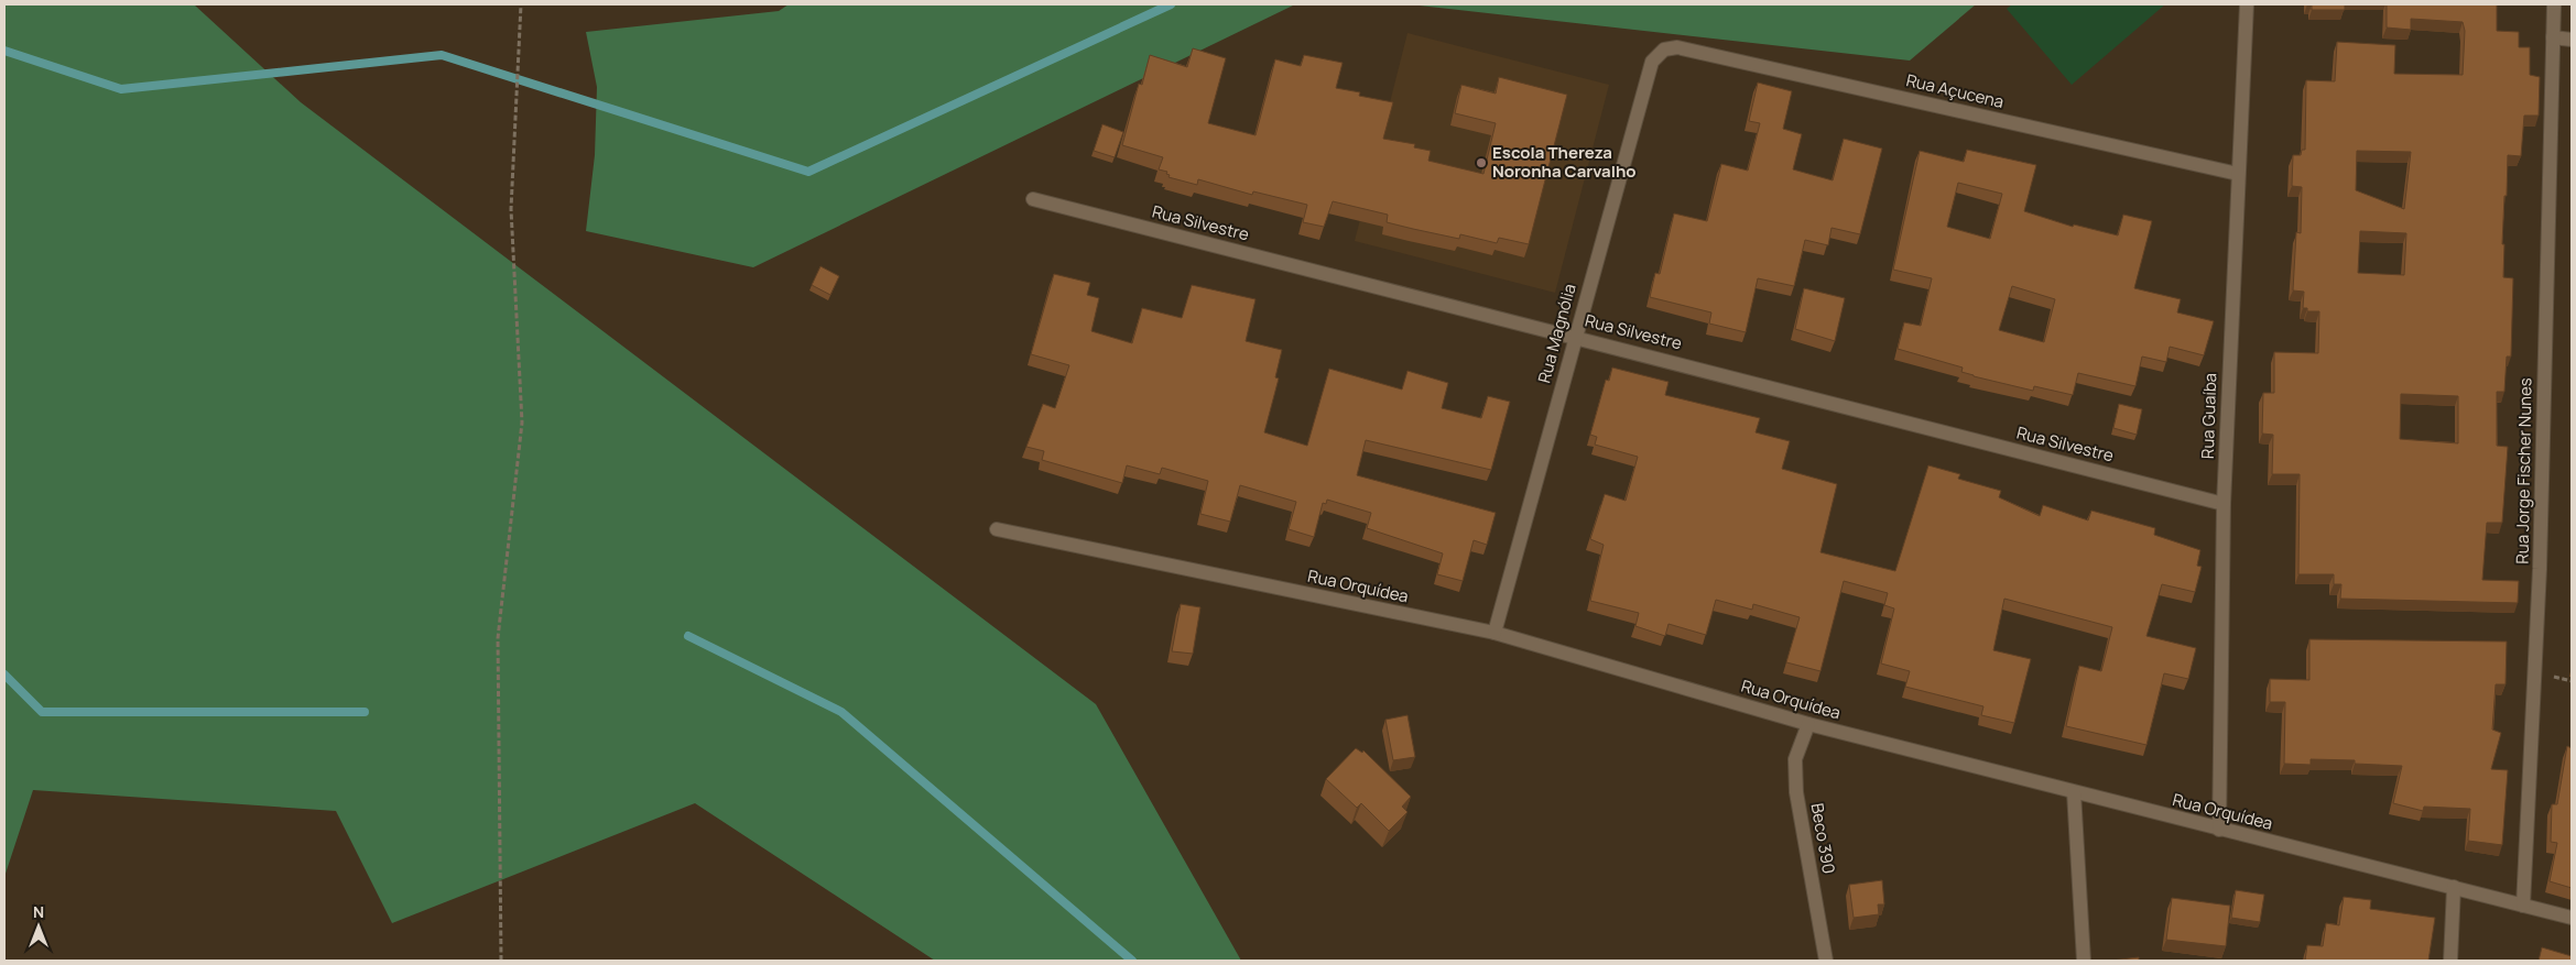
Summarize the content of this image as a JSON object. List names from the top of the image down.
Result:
{
  "streets": {
    "street": [
      "Rua Açucena",
      "Rua Silvestre",
      "Rua Magnólia",
      "Rua Guaíba",
      "Rua Jorge Fischer Nunes",
      "Rua Orquídea",
      "Beco 390"
    ]
  },
  "crossings": [
    ["Rua Açucena", "Rua Magnólia"],
    ["Rua Açucena", "Rua Guaíba"],
    ["Rua Silvestre", "Rua Magnólia"],
    ["Rua Silvestre", "Rua Guaíba"],
    ["Rua Magnólia", "Rua Orquídea"],
    ["Rua Guaíba", "Rua Orquídea"],
    ["Rua Jorge Fischer Nunes", "Rua Orquídea"],
    ["Rua Orquídea", "Beco 390"]
  ],
  "places": ["Escola Thereza Noronha Carvalho"],
  "north": "top"
}
